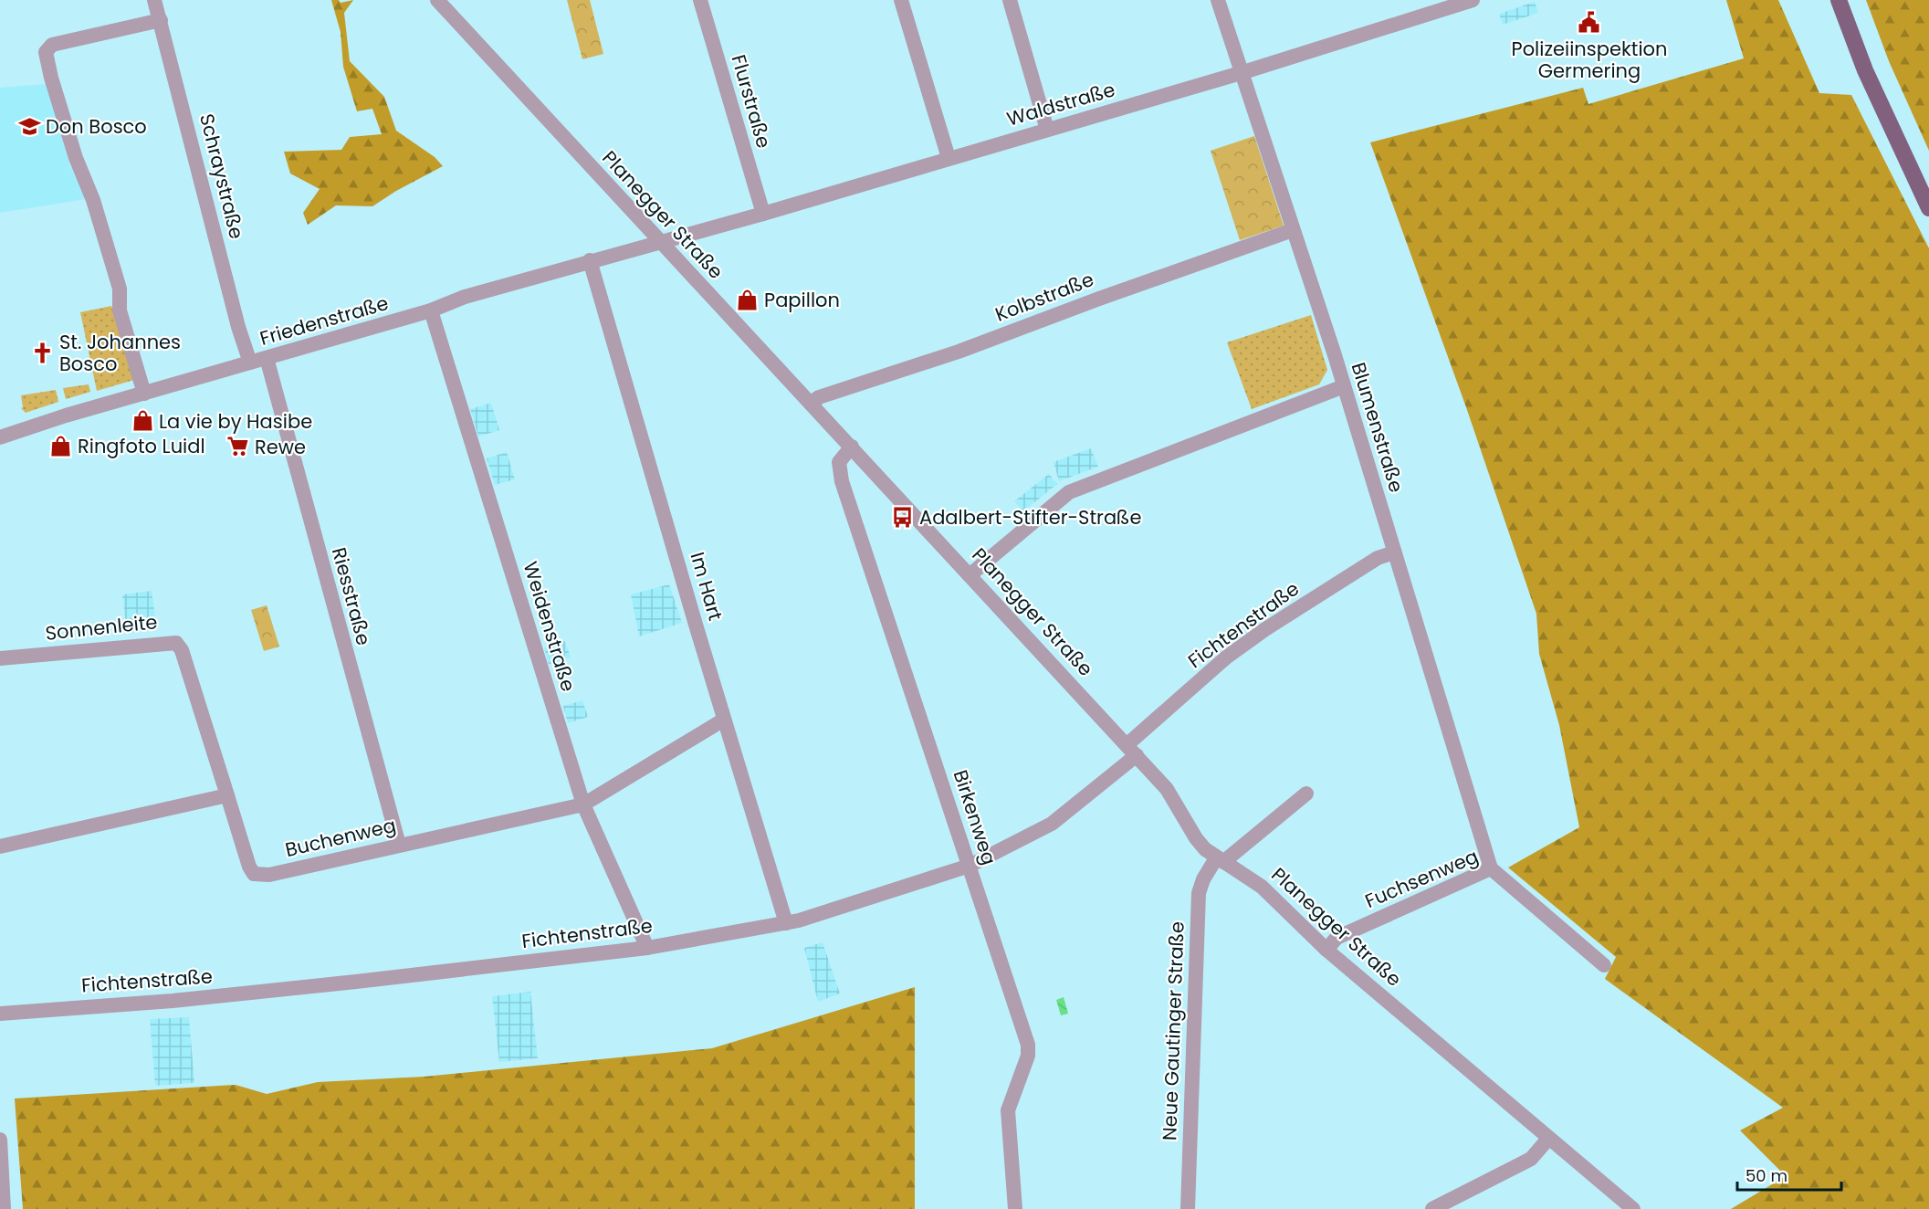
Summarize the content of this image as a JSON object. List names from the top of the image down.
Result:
{
  "streets": {
    "street": [
      "Flurstraße",
      "Waldstraße",
      "Schraystraße",
      "Planegger Straße",
      "Kolbstraße",
      "Friedenstraße",
      "Blumenstraße",
      "Im Hart",
      "Riesstraße",
      "Fichtenstraße",
      "Weidenstraße",
      "Sonnenleite",
      "Birkenweg",
      "Buchenweg",
      "Fuchsenweg",
      "Neue Gautinger Straße"
    ]
  },
  "crossings": [
    ["Flurstraße", "Waldstraße"],
    ["Waldstraße", "Planegger Straße"],
    ["Waldstraße", "Friedenstraße"],
    ["Waldstraße", "Blumenstraße"],
    ["Schraystraße", "Friedenstraße"],
    ["Planegger Straße", "Kolbstraße"],
    ["Planegger Straße", "Friedenstraße"],
    ["Planegger Straße", "Fichtenstraße"],
    ["Planegger Straße", "Birkenweg"],
    ["Planegger Straße", "Fuchsenweg"],
    ["Planegger Straße", "Neue Gautinger Straße"],
    ["Kolbstraße", "Blumenstraße"],
    ["Friedenstraße", "Im Hart"],
    ["Friedenstraße", "Riesstraße"],
    ["Friedenstraße", "Weidenstraße"],
    ["Blumenstraße", "Fichtenstraße"],
    ["Blumenstraße", "Fuchsenweg"],
    ["Im Hart", "Fichtenstraße"],
    ["Im Hart", "Buchenweg"],
    ["Riesstraße", "Buchenweg"],
    ["Fichtenstraße", "Weidenstraße"],
    ["Fichtenstraße", "Birkenweg"],
    ["Weidenstraße", "Buchenweg"],
    ["Sonnenleite", "Buchenweg"]
  ],
  "places": {
    "public building": ["Polizeiinspektion Germering"],
    "school or university": ["Don Bosco"],
    "shop": ["Papillon", "La vie by Hasibe", "Ringfoto Luidl"],
    "church": ["St. Johannes Bosco"],
    "supermarket": ["Rewe"],
    "bus stop": ["Adalbert-Stifter-Straße"]
  },
  "scale_bar": "50 m"
}
